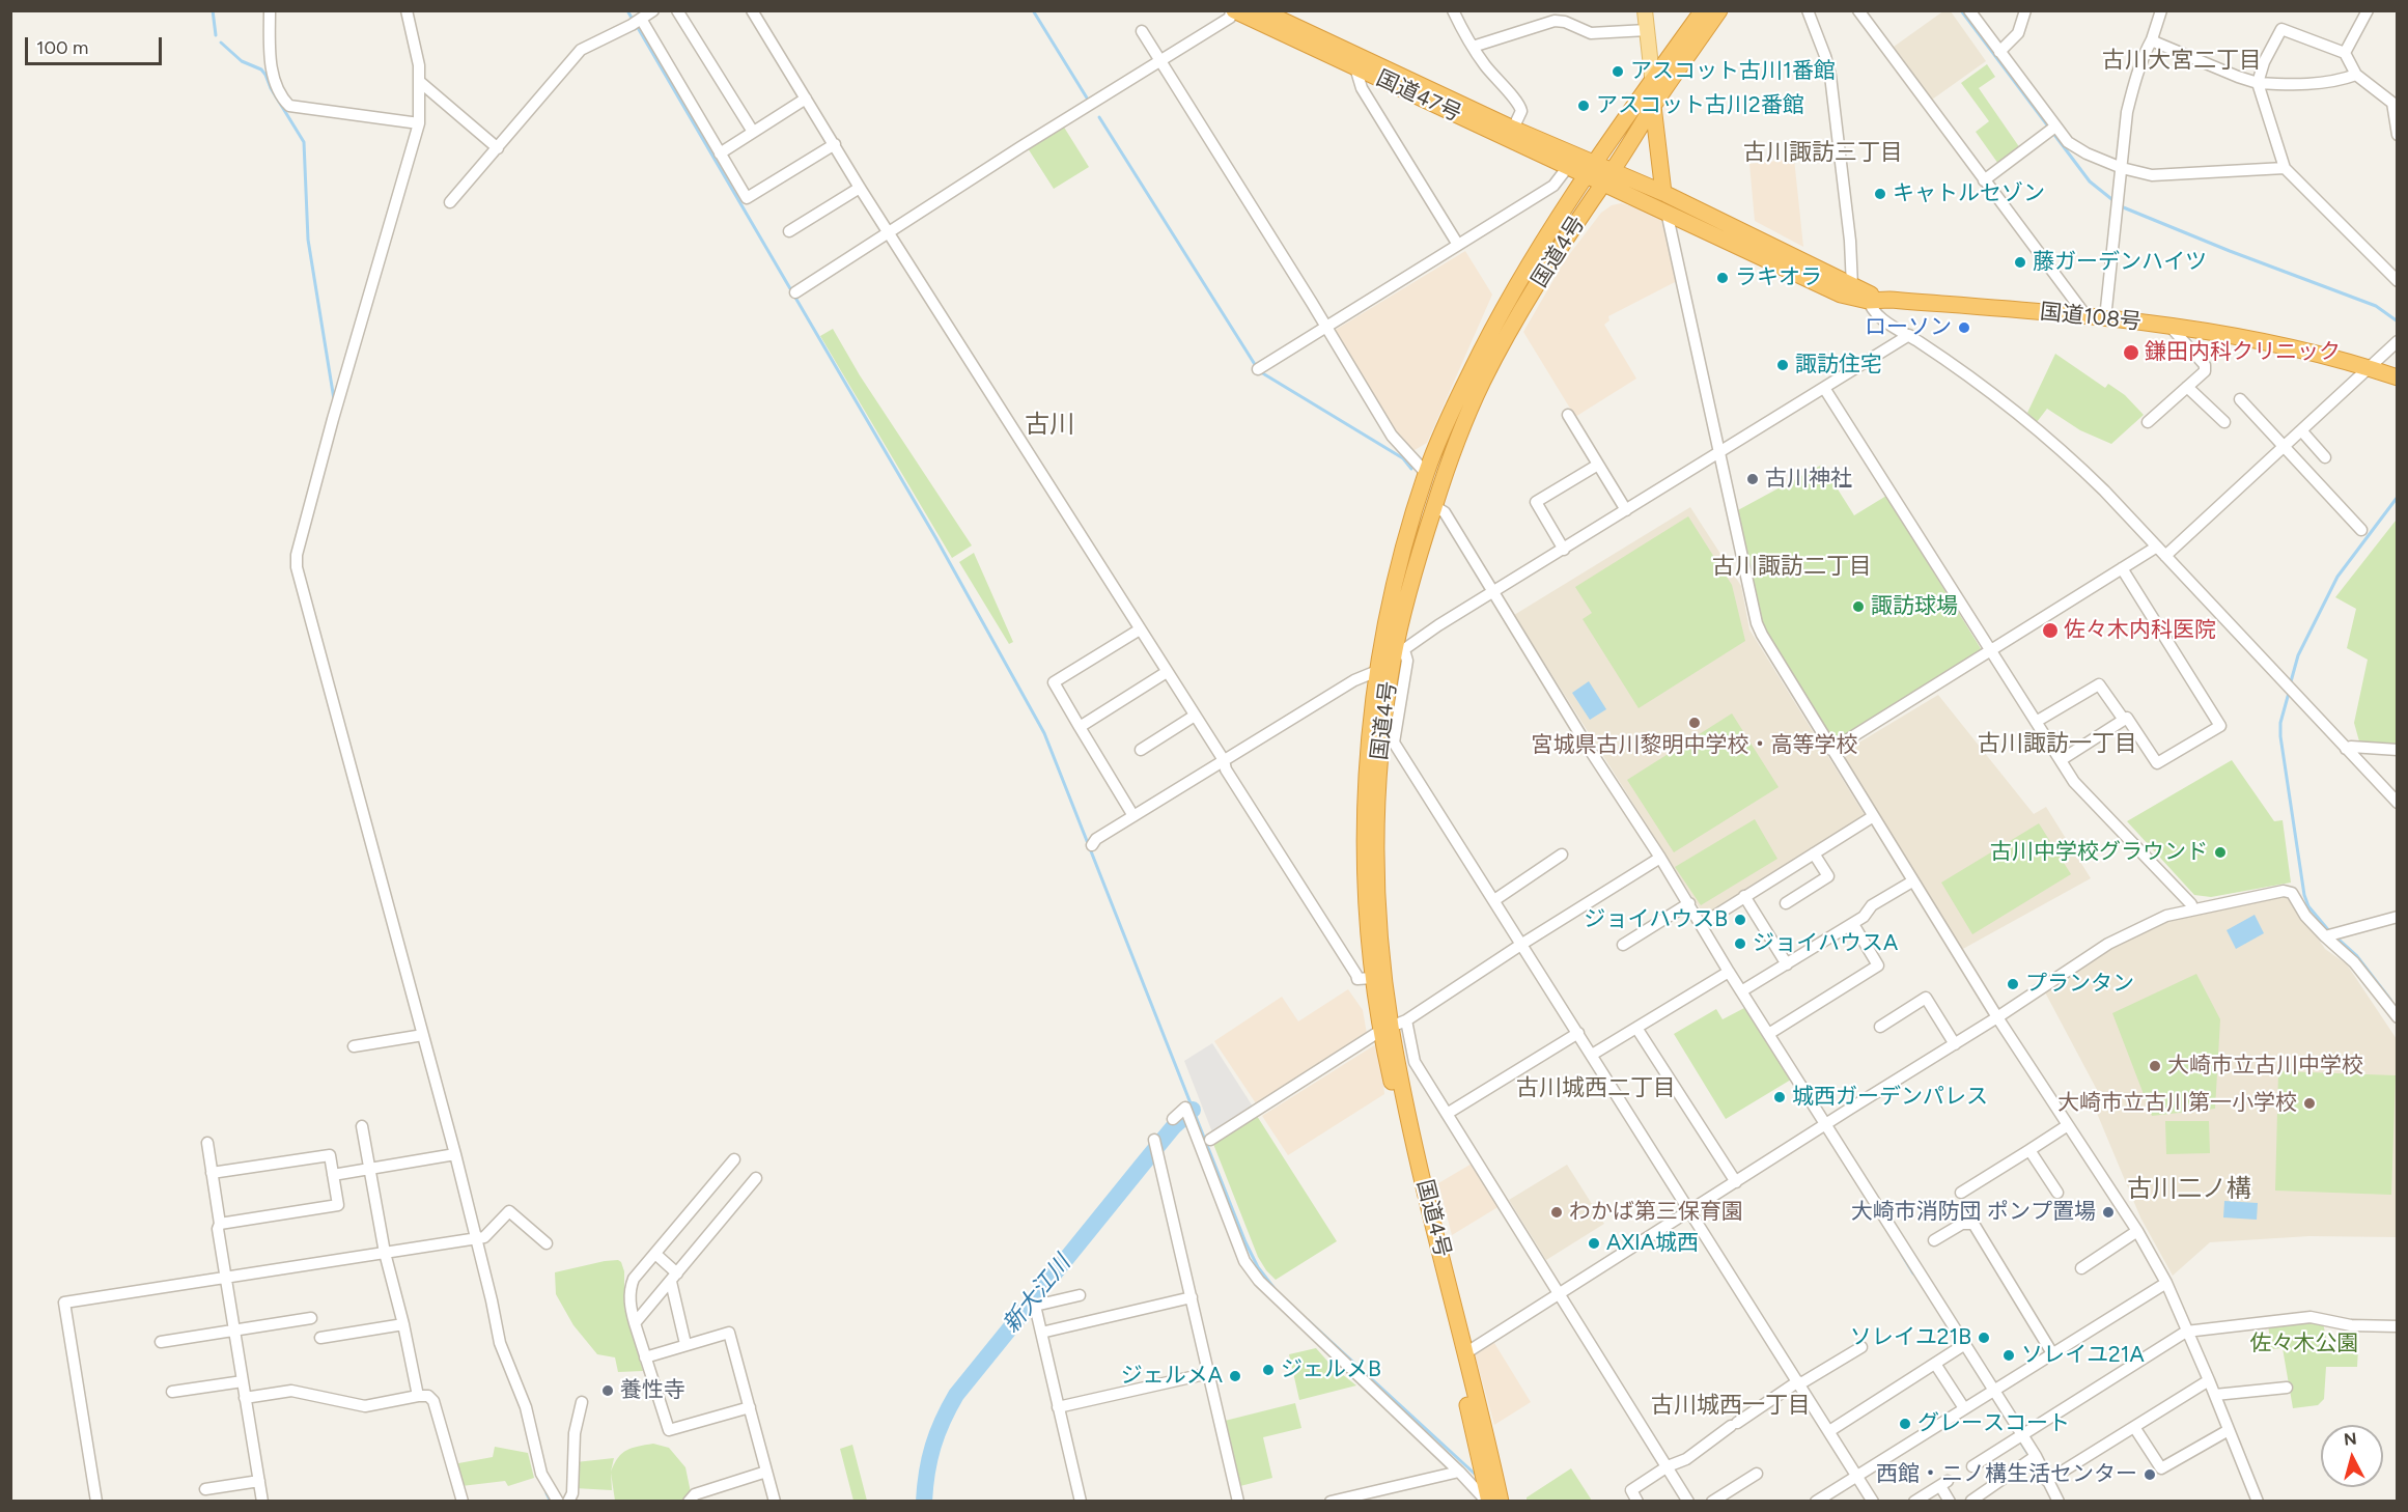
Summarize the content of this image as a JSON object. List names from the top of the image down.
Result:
{
  "streets": {
    "highway": ["国道47号", "国道4号", "国道108号"]
  },
  "crossings": [
    ["国道47号", "国道4号"],
    ["国道47号", "国道108号"],
    ["国道4号", "国道108号"]
  ],
  "districts": [
    "古川大宮二丁目",
    "古川諏訪三丁目",
    "古川",
    "古川諏訪二丁目",
    "古川諏訪一丁目",
    "古川城西二丁目",
    "古川二ノ構",
    "古川城西一丁目"
  ],
  "water": ["新大江川"],
  "parks": ["佐々木公園"],
  "places": [
    "アスコット古川1番館",
    "アスコット古川2番館",
    "キャトルセゾン",
    "藤ガーデンハイツ",
    "ラキオラ",
    "ローソン",
    "鎌田内科クリニック",
    "諏訪住宅",
    "古川神社",
    "諏訪球場",
    "佐々木内科医院",
    "宮城県古川黎明中学校・高等学校",
    "古川中学校グラウンド",
    "ジョイハウスB",
    "ジョイハウスA",
    "プランタン",
    "大崎市立古川中学校",
    "城西ガーデンパレス",
    "大崎市立古川第一小学校",
    "わかば第三保育園",
    "大崎市消防団 ポンプ置場",
    "AXIA城西",
    "ソレイユ21B",
    "ソレイユ21A",
    "ジェルメB",
    "ジェルメA",
    "養性寺",
    "グレースコート",
    "西館・ニノ構生活センター"
  ],
  "scale_bar": "100 m",
  "north": "top"
}
